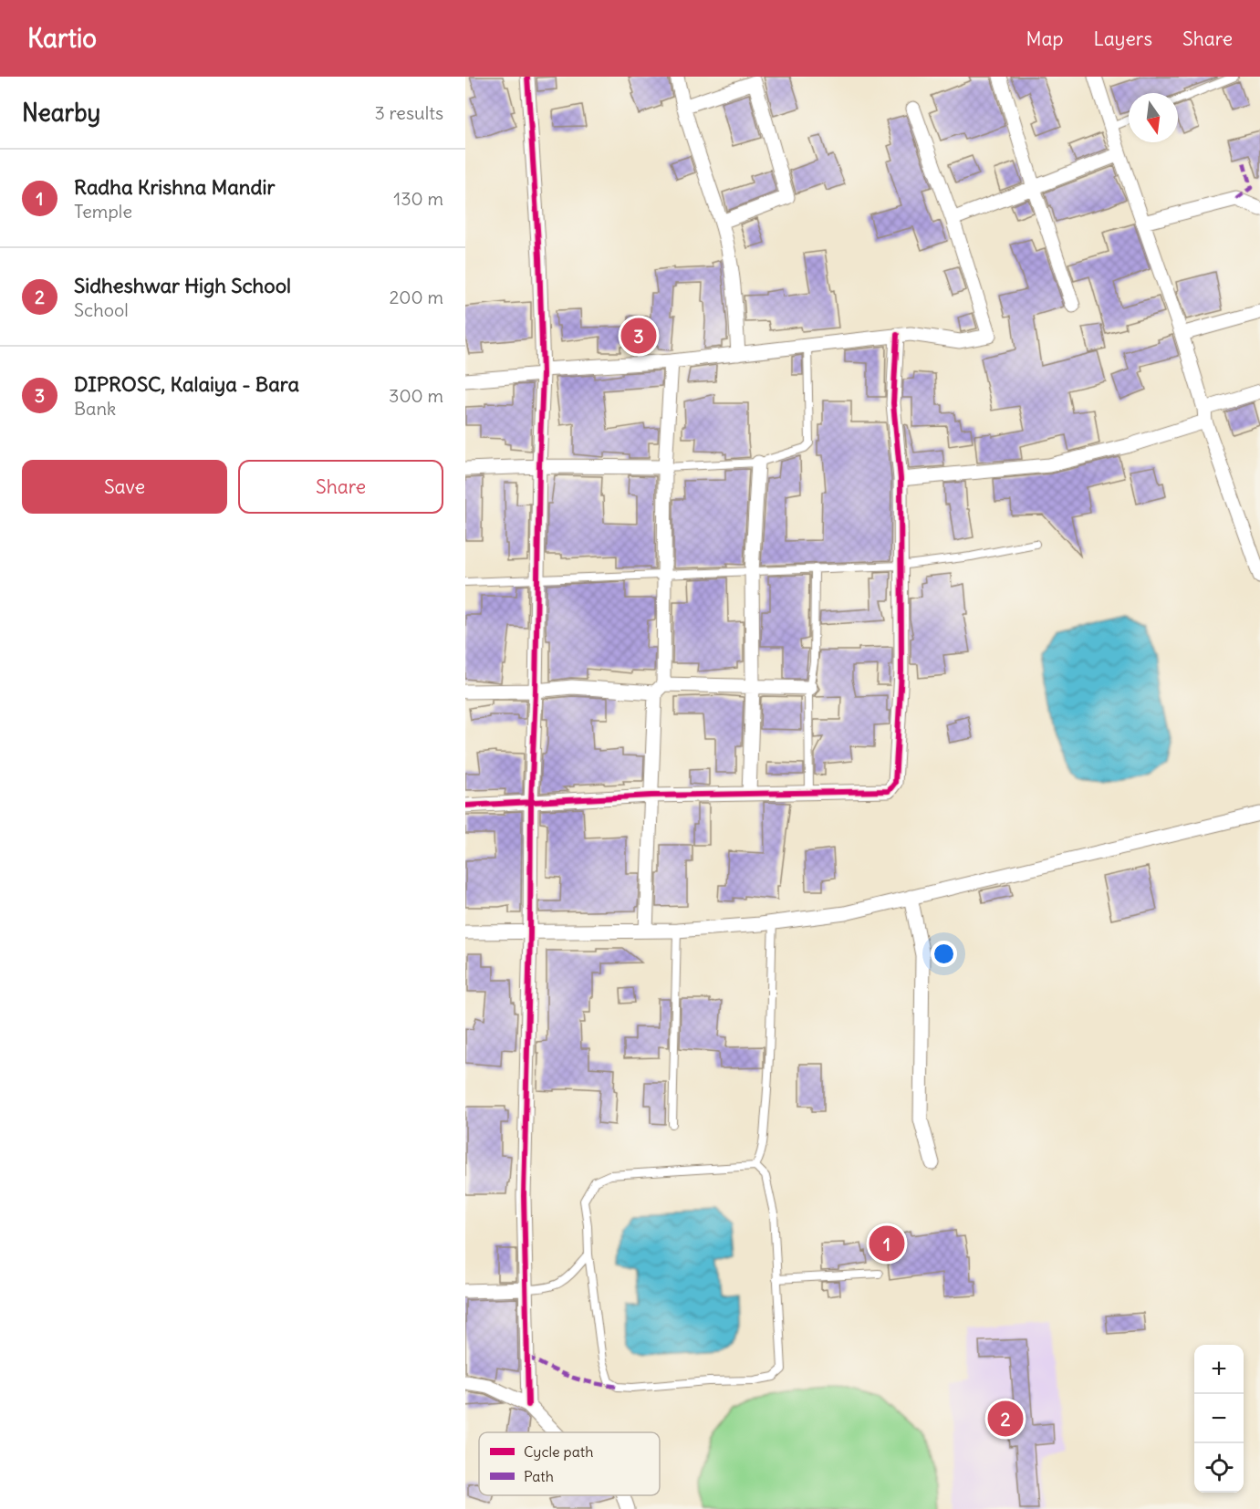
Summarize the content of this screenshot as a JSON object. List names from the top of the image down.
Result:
{
  "legend": ["Cycle path", "Path"],
  "north": "bottom",
  "page": {
    "header": "Kartio",
    "nav": ["Map", "Layers", "Share"],
    "heading": ["Nearby", "3 results"],
    "list": [
      {
        "mark": "1",
        "name": "Radha Krishna Mandir",
        "note": "Temple",
        "value": "130 m"
      },
      {
        "mark": "2",
        "name": "Sidheshwar High School",
        "note": "School",
        "value": "200 m"
      },
      {
        "mark": "3",
        "name": "DIPROSC, Kalaiya - Bara",
        "note": "Bank",
        "value": "300 m"
      }
    ],
    "pins": ["3", "1", "2"],
    "buttons": ["Save", "Share"],
    "map_buttons": ["+", "−"]
  }
}
